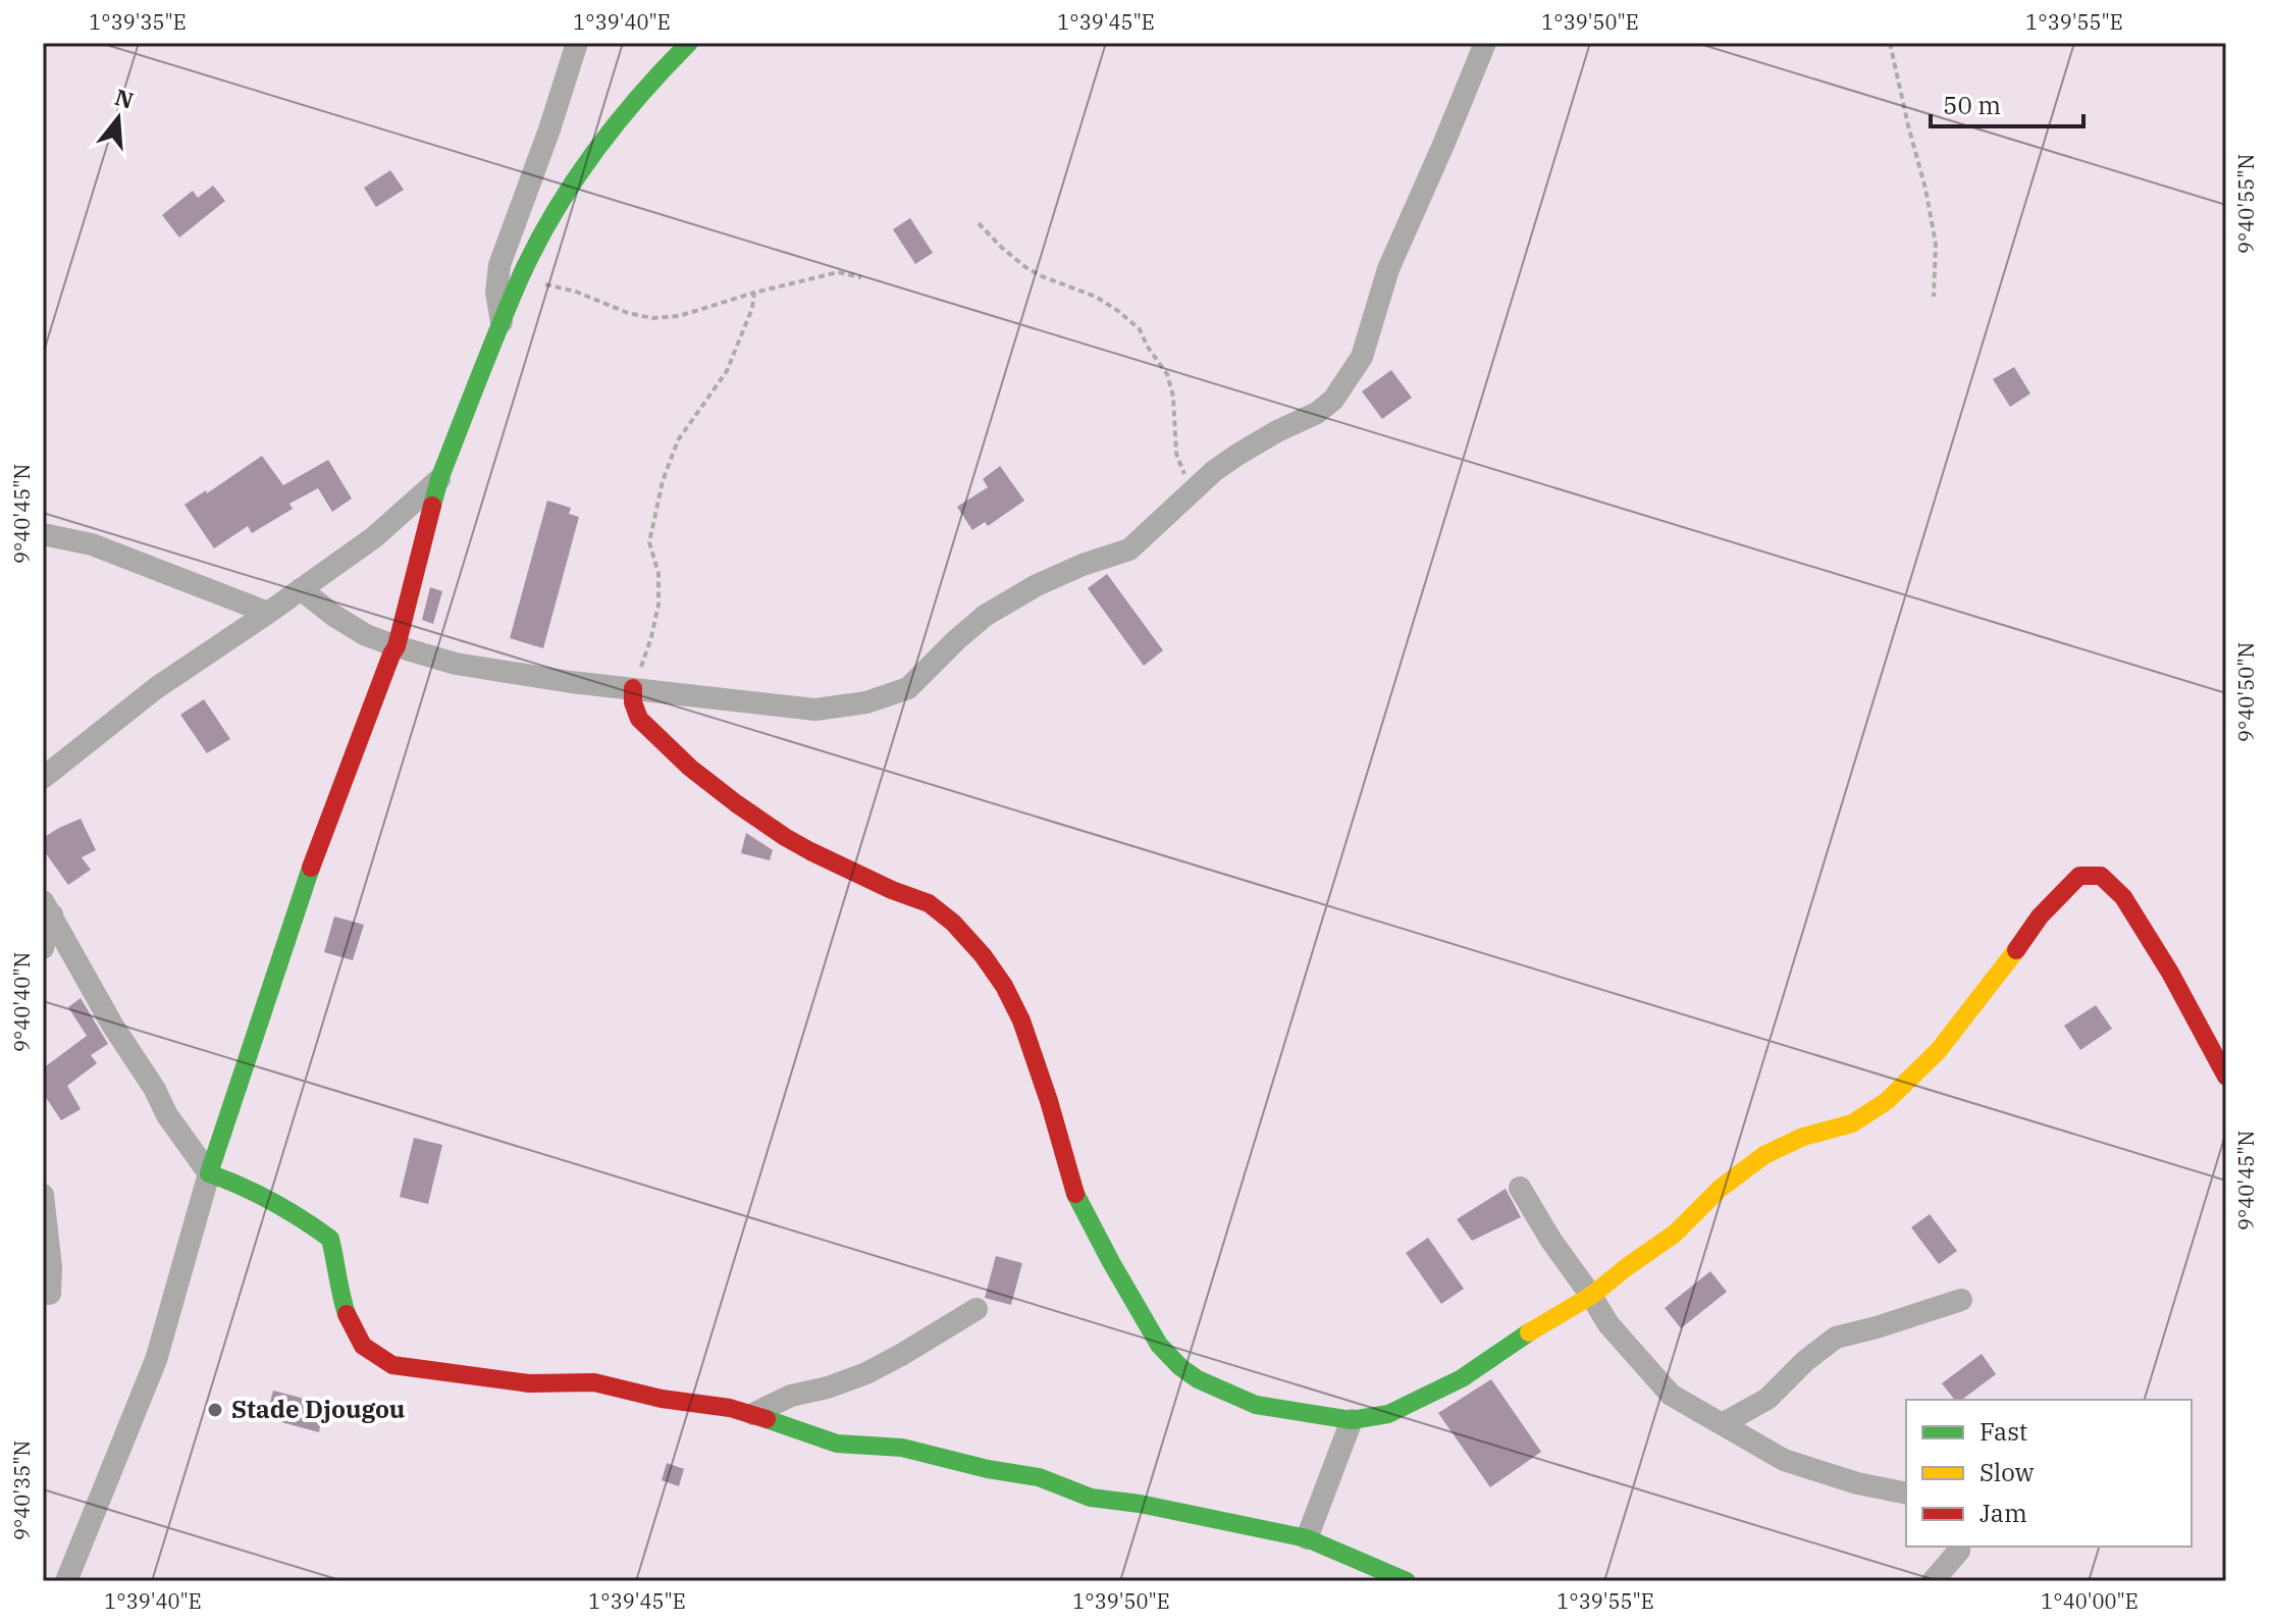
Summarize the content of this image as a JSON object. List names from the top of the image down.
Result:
{
  "places": ["Stade Djougou"],
  "legend": ["Fast", "Slow", "Jam"],
  "scale_bar": "50 m",
  "north": "top",
  "coordinates": [
    "1°39'35\"E",
    "1°39'40\"E",
    "1°39'45\"E",
    "1°39'50\"E",
    "1°39'55\"E",
    "9°40'55\"N",
    "9°40'45\"N",
    "9°40'50\"N",
    "9°40'40\"N",
    "9°40'35\"N",
    "1°40'00\"E"
  ]
}
